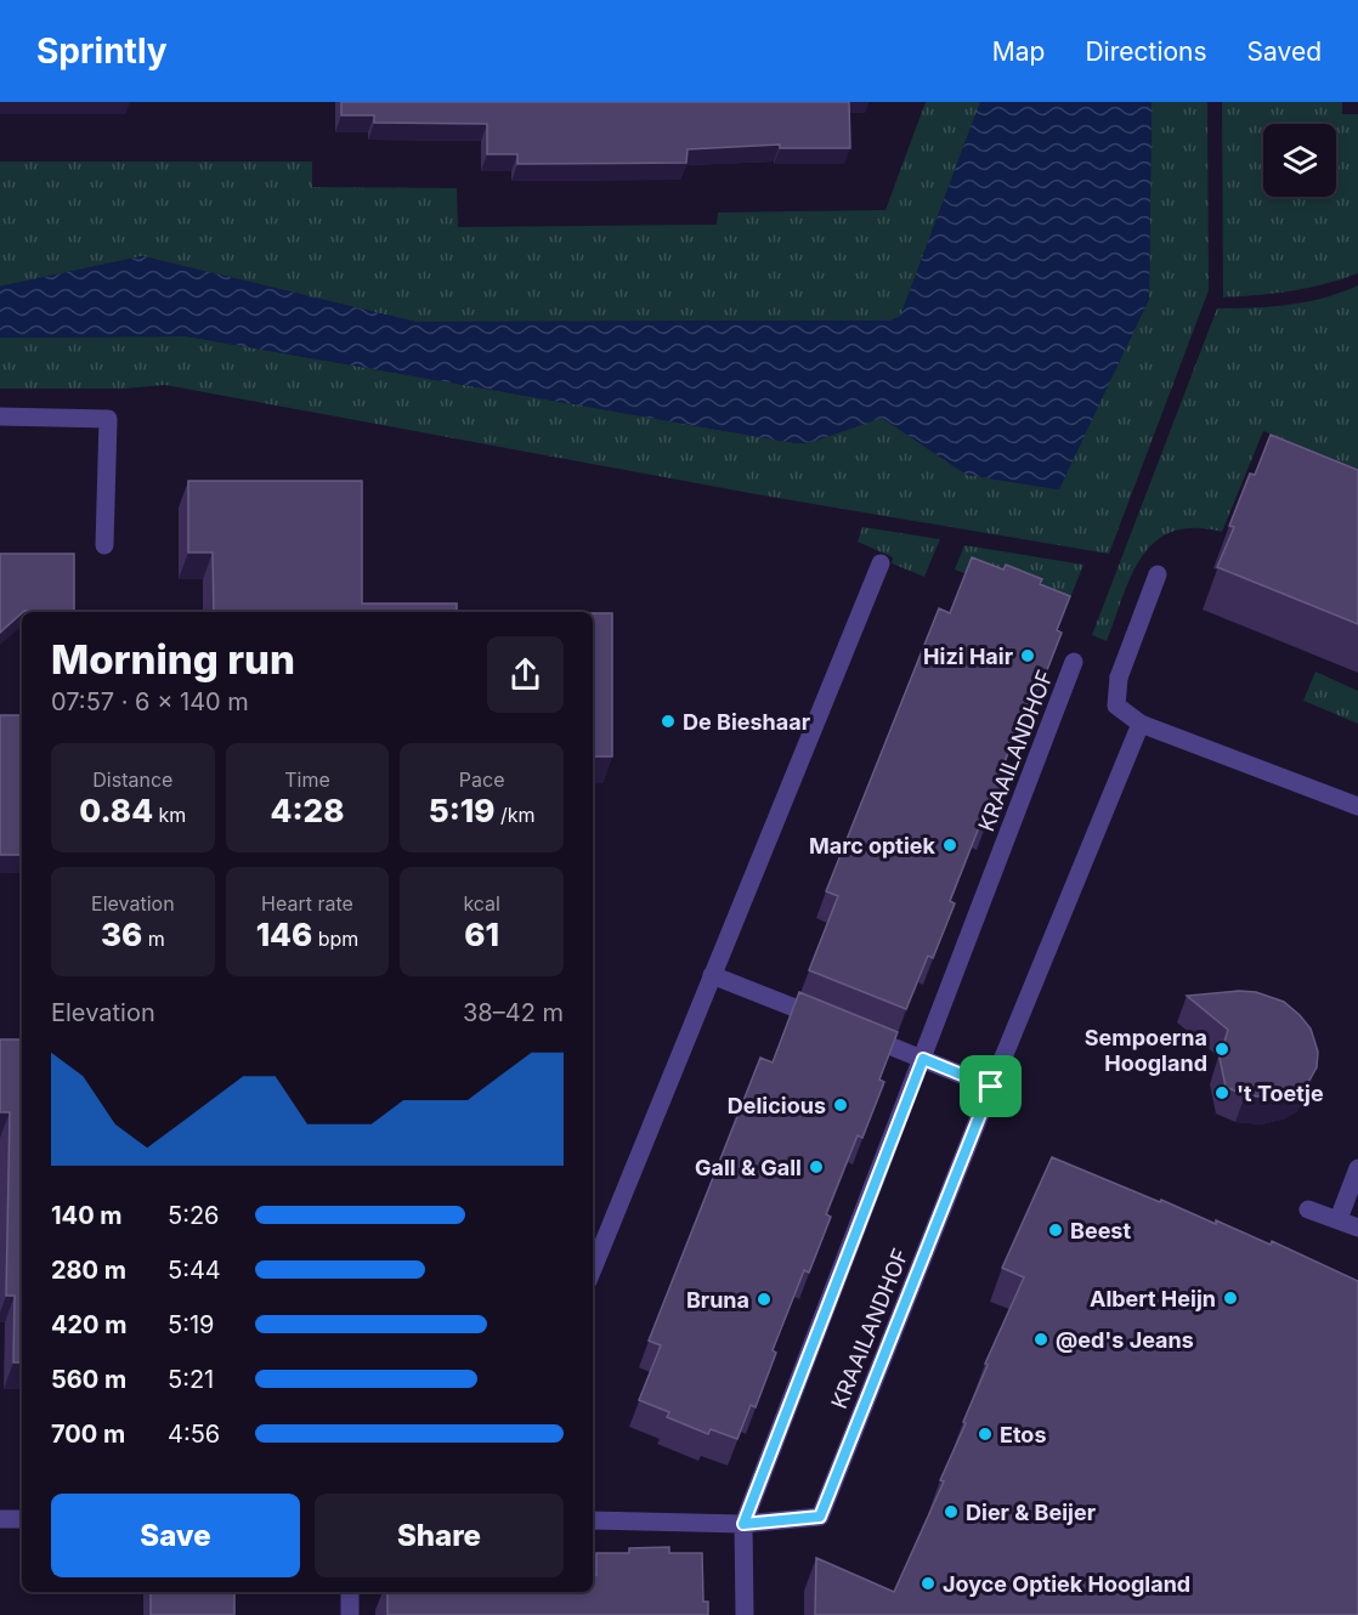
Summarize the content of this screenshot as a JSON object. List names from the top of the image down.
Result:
{
  "streets": {
    "street": ["KRAAILANDHOF"]
  },
  "places": [
    "Hizi Hair",
    "De Bieshaar",
    "Marc optiek",
    "Sempoerna Hoogland",
    "'t Toetje",
    "Delicious",
    "Gall & Gall",
    "Beest",
    "Albert Heijn",
    "Bruna",
    "@ed's Jeans",
    "Etos",
    "Dier & Beijer",
    "Joyce Optiek Hoogland"
  ],
  "page": {
    "header": "Sprintly",
    "nav": ["Map", "Directions", "Saved"],
    "heading": ["Morning run", "07:57 · 6 × 140 m"],
    "stats": [
      ["Distance", "0.84 km"],
      ["Time", "4:28"],
      ["Pace", "5:19 /km"],
      ["Elevation", "36 m"],
      ["Heart rate", "146 bpm"],
      ["kcal", "61"]
    ],
    "chart": ["Elevation", "38–42 m"],
    "list": [
      {
        "name": "140 m",
        "note": "5:26"
      },
      {
        "name": "280 m",
        "note": "5:44"
      },
      {
        "name": "420 m",
        "note": "5:19"
      },
      {
        "name": "560 m",
        "note": "5:21"
      },
      {
        "name": "700 m",
        "note": "4:56"
      }
    ],
    "buttons": ["Save", "Share"]
  }
}
